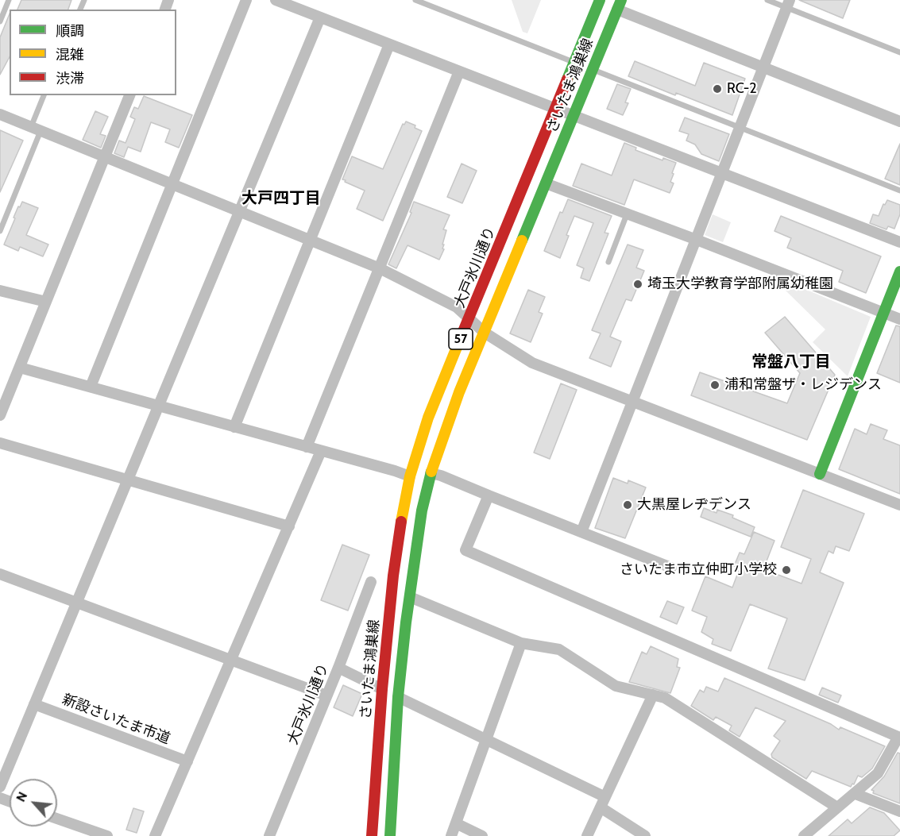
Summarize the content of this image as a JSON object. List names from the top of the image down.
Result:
{
  "streets": {
    "main road": ["さいたま鴻巣線", "大戸氷川通り", "57"],
    "street": ["新設さいたま市道"]
  },
  "crossings": [
    ["さいたま鴻巣線", "大戸氷川通り"],
    ["さいたま鴻巣線", "57"]
  ],
  "districts": ["大戸四丁目", "常盤八丁目"],
  "places": [
    "RC-2",
    "埼玉大学教育学部附属幼稚園",
    "浦和常盤ザ・レジデンス",
    "大黒屋レヂデンス",
    "さいたま市立仲町小学校"
  ],
  "legend": ["順調", "混雑", "渋滞"],
  "north": "top left"
}
